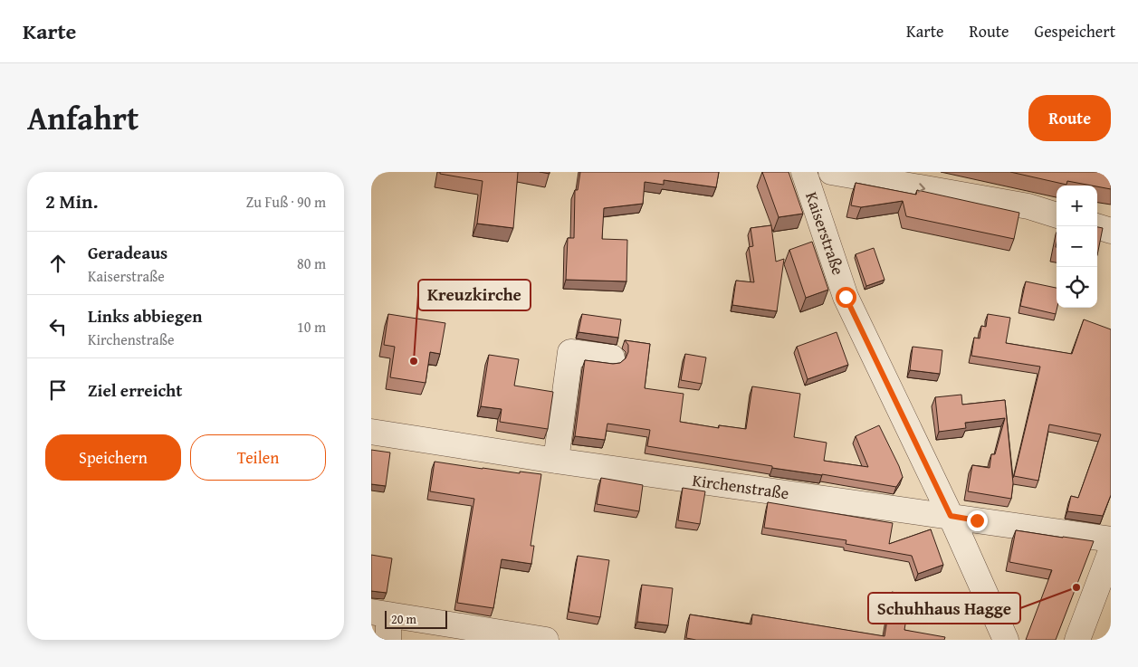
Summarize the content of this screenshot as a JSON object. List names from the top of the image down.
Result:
{
  "streets": {
    "street": ["Kaiserstraße", "Kirchenstraße"]
  },
  "crossings": [
    ["Kaiserstraße", "Kirchenstraße"]
  ],
  "places": ["Kreuzkirche", "Schuhhaus Hagge"],
  "scale_bar": "20 m",
  "page": {
    "header": "Karte",
    "nav": ["Karte", "Route", "Gespeichert"],
    "title": "Anfahrt",
    "buttons": [
      "Route",
      ["Speichern", "Teilen"]
    ],
    "heading": ["2 Min.", "Zu Fuß · 90 m"],
    "map_buttons": ["+", "−"],
    "list": [
      ["Geradeaus", "Kaiserstraße", "80 m"],
      ["Links abbiegen", "Kirchenstraße", "10 m"],
      "Ziel erreicht"
    ],
    "scale": "20 m"
  }
}
